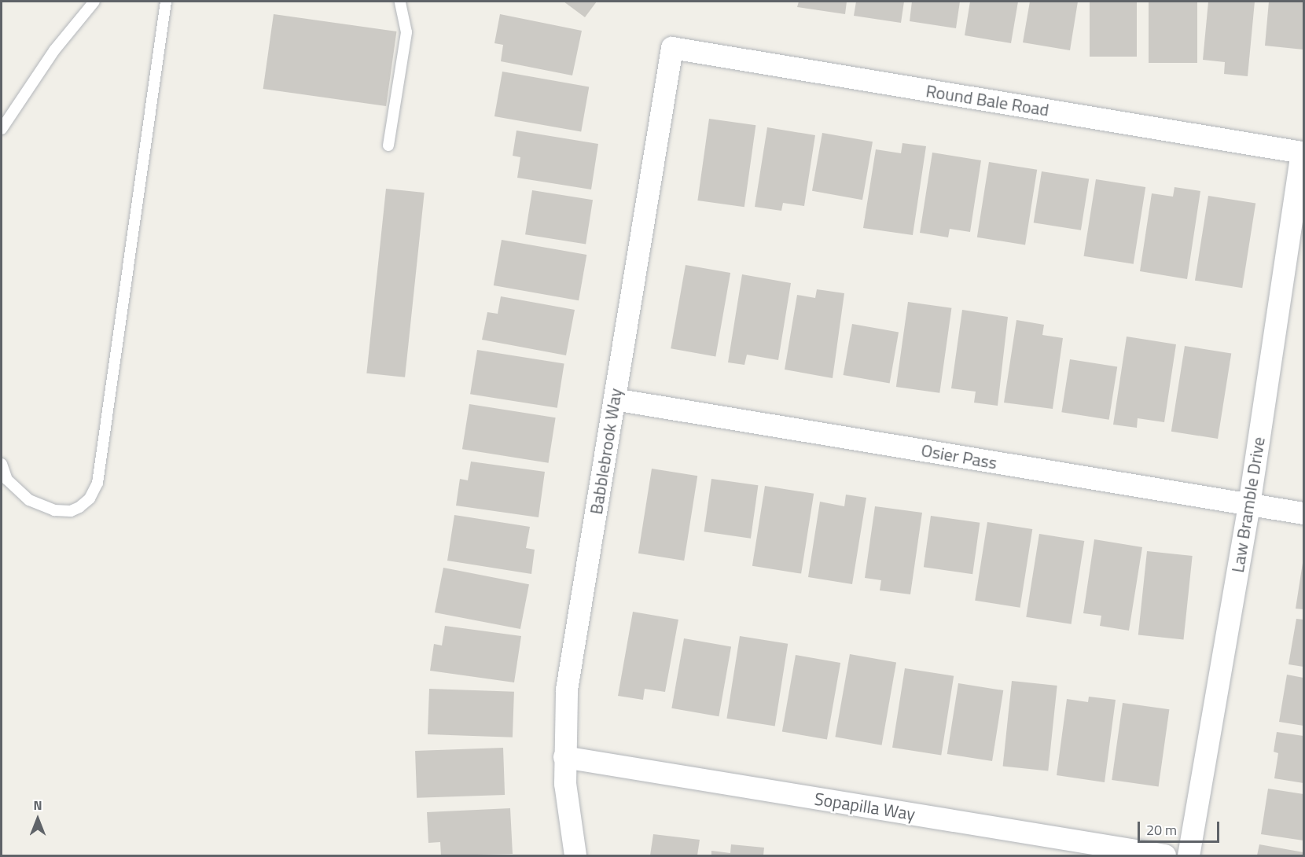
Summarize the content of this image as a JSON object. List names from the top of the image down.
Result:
{
  "streets": {
    "street": [
      "Round Bale Road",
      "Babblebrook Way",
      "Osier Pass",
      "Law Bramble Drive",
      "Sopapilla Way"
    ]
  },
  "crossings": [
    ["Round Bale Road", "Babblebrook Way"],
    ["Round Bale Road", "Law Bramble Drive"],
    ["Babblebrook Way", "Osier Pass"],
    ["Babblebrook Way", "Sopapilla Way"],
    ["Osier Pass", "Law Bramble Drive"]
  ],
  "scale_bar": "20 m",
  "north": "top"
}
